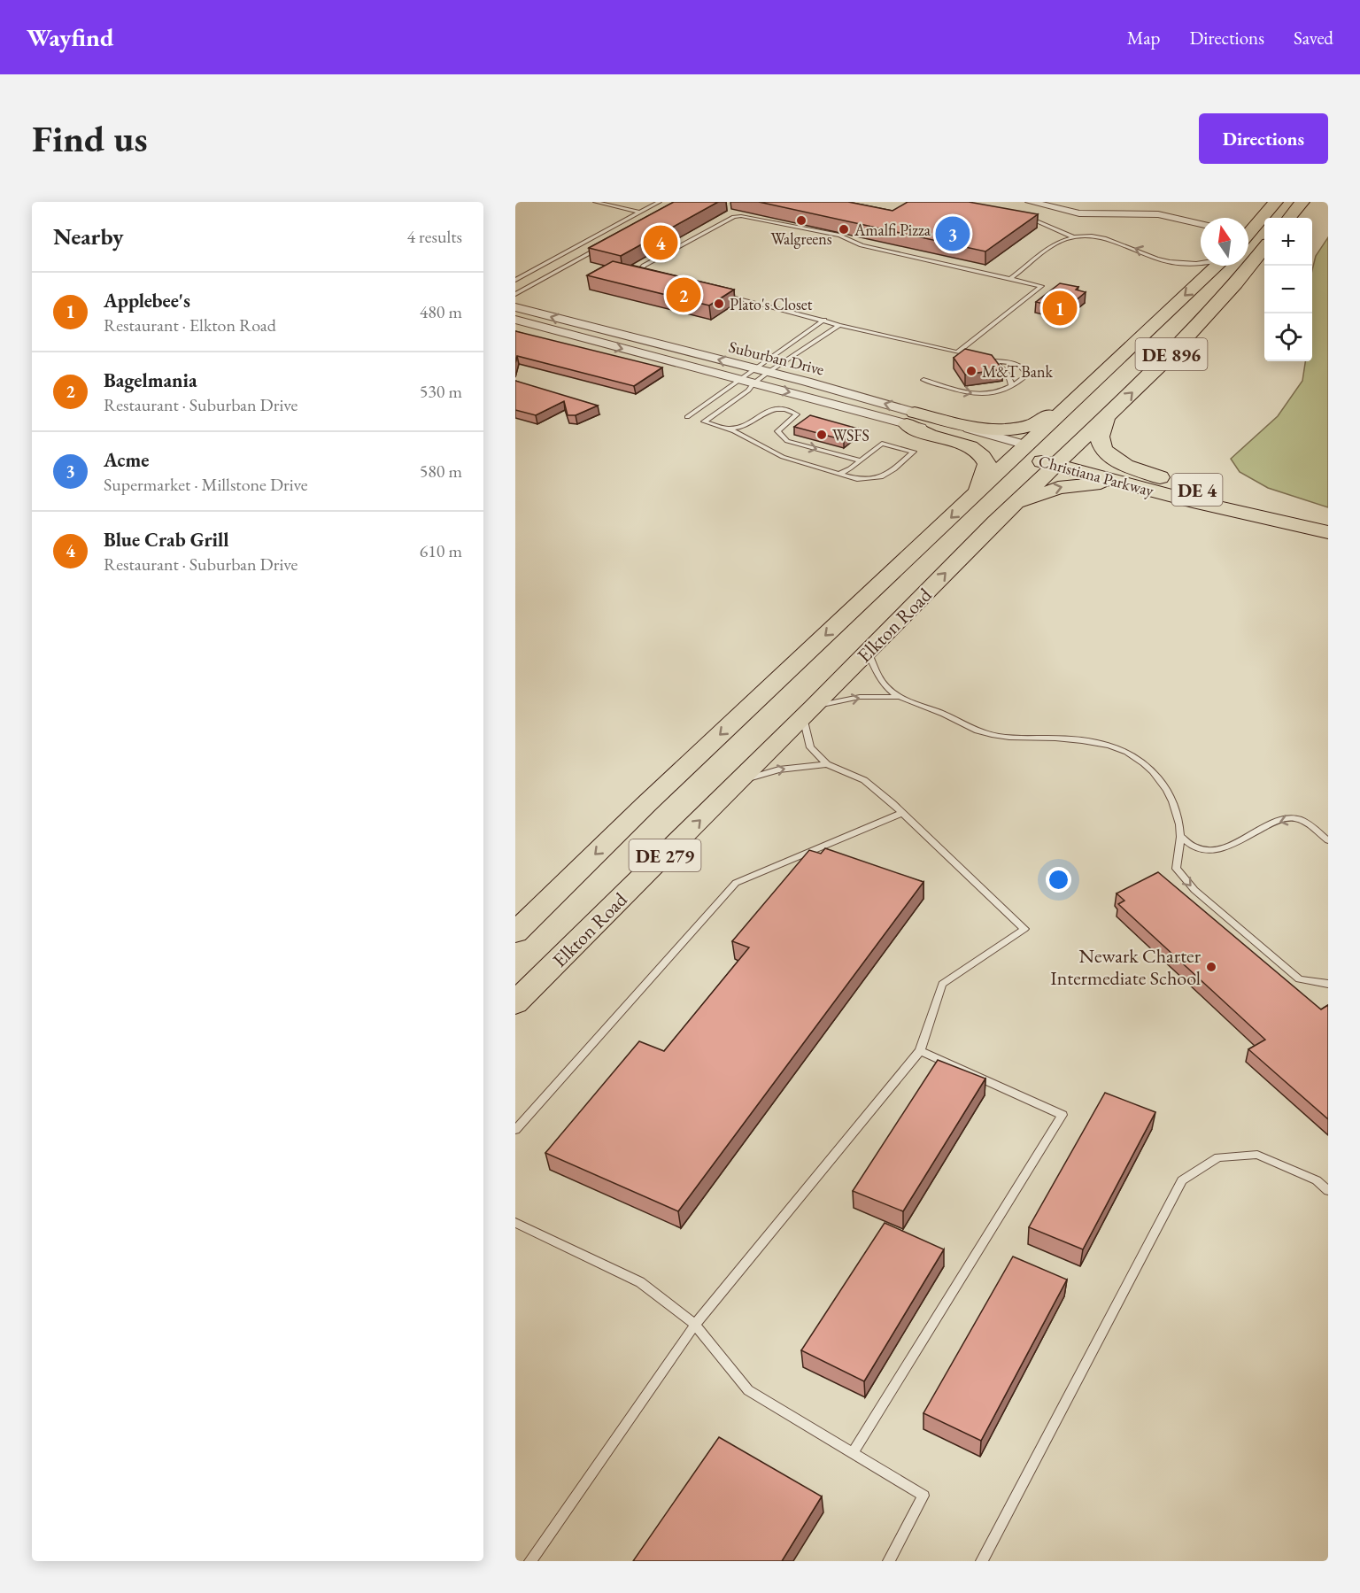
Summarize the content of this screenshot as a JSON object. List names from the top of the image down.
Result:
{
  "streets": {
    "main road": [
      "DE 896",
      "Christiana Parkway",
      "DE 4",
      "Elkton Road",
      "DE 279"
    ],
    "street": ["Suburban Drive"]
  },
  "crossings": [
    ["Suburban Drive", "Christiana Parkway"],
    ["Suburban Drive", "Elkton Road"],
    ["Christiana Parkway", "Elkton Road"]
  ],
  "places": [
    "Walgreens",
    "Amalfi Pizza",
    "Plato's Closet",
    "M&T Bank",
    "WSFS",
    "Newark Charter Intermediate School"
  ],
  "north": "top",
  "page": {
    "header": "Wayfind",
    "nav": ["Map", "Directions", "Saved"],
    "buttons": "Directions",
    "title": "Find us",
    "heading": ["Nearby", "4 results"],
    "pins": [
      "3",
      "4",
      "2",
      "1"
    ],
    "map_buttons": ["+", "−"],
    "list": [
      {
        "mark": "1",
        "name": "Applebee's",
        "note": "Restaurant · Elkton Road",
        "value": "480 m"
      },
      {
        "mark": "2",
        "name": "Bagelmania",
        "note": "Restaurant · Suburban Drive",
        "value": "530 m"
      },
      {
        "mark": "3",
        "name": "Acme",
        "note": "Supermarket · Millstone Drive",
        "value": "580 m"
      },
      {
        "mark": "4",
        "name": "Blue Crab Grill",
        "note": "Restaurant · Suburban Drive",
        "value": "610 m"
      }
    ]
  }
}
